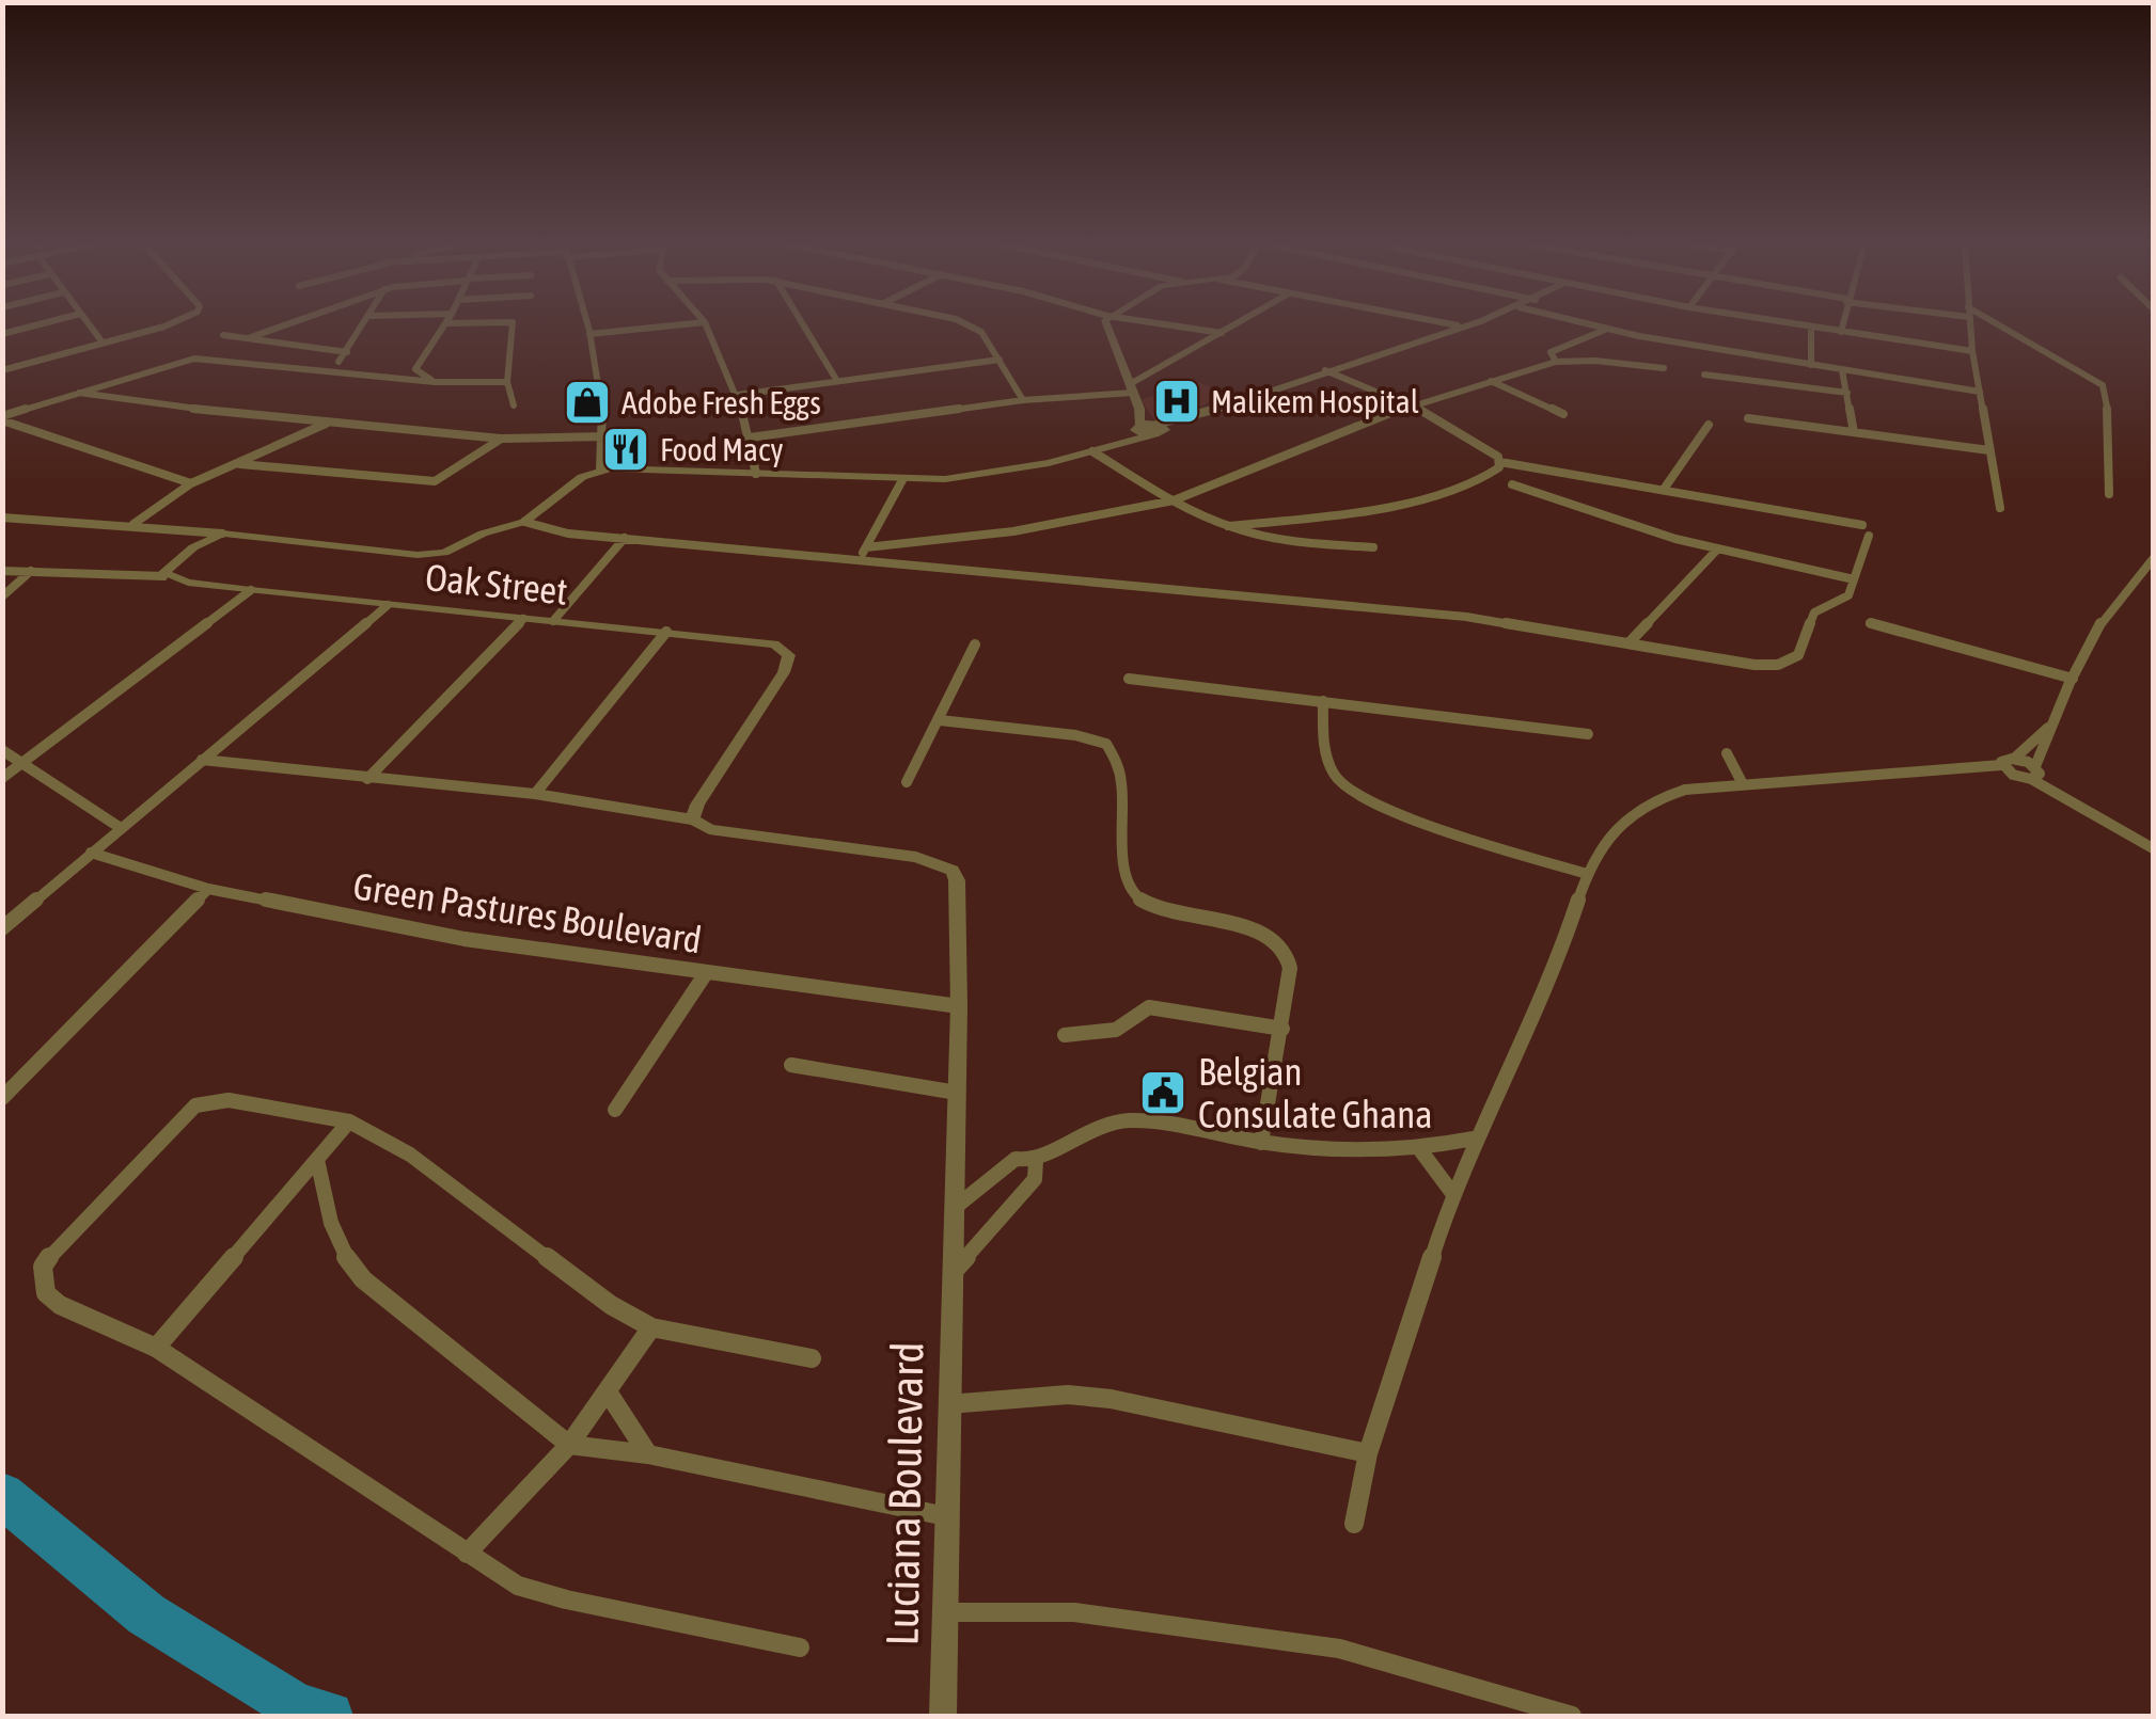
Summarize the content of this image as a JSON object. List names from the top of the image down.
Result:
{
  "streets": {
    "street": ["Oak Street", "Green Pastures Boulevard", "Luciana Boulevard"]
  },
  "crossings": [
    ["Oak Street", "Luciana Boulevard"],
    ["Green Pastures Boulevard", "Luciana Boulevard"]
  ],
  "places": {
    "hospital": ["Malikem Hospital"],
    "shop": ["Adobe Fresh Eggs"],
    "restaurant": ["Food Macy"],
    "public building": ["Belgian Consulate Ghana"]
  }
}
